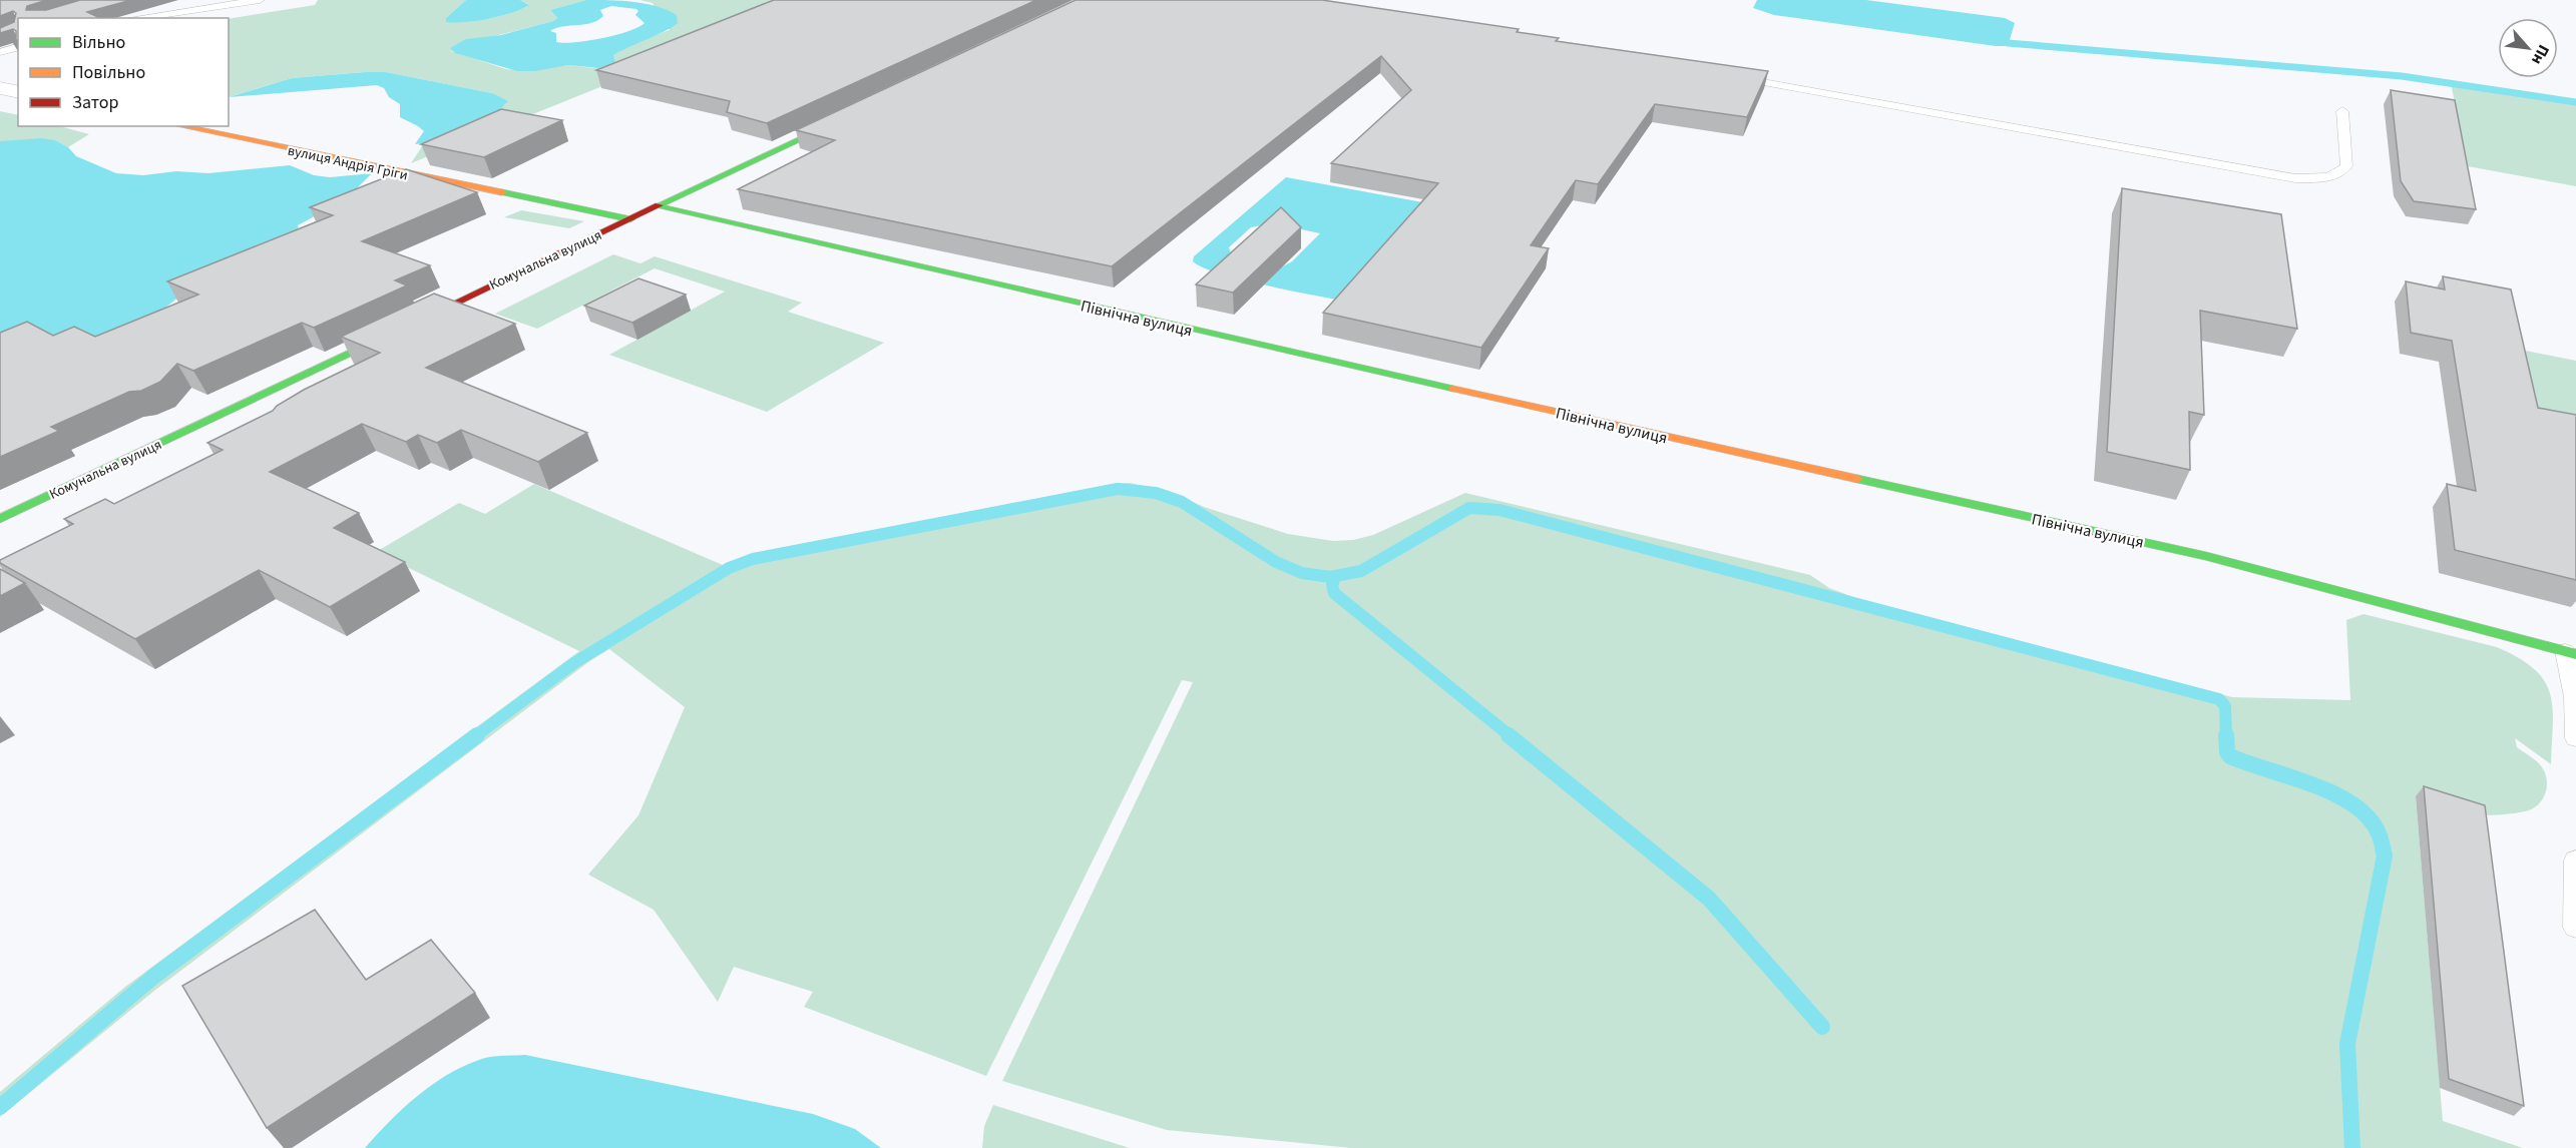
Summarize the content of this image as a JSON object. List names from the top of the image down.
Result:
{
  "streets": {
    "street": ["вулиця Андрія Гріги", "Комунальна вулиця", "Північна вулиця"]
  },
  "crossings": [
    ["вулиця Андрія Гріги", "Комунальна вулиця"],
    ["Комунальна вулиця", "Північна вулиця"]
  ],
  "legend": ["Вільно", "Повільно", "Затор"],
  "north": "bottom right"
}
